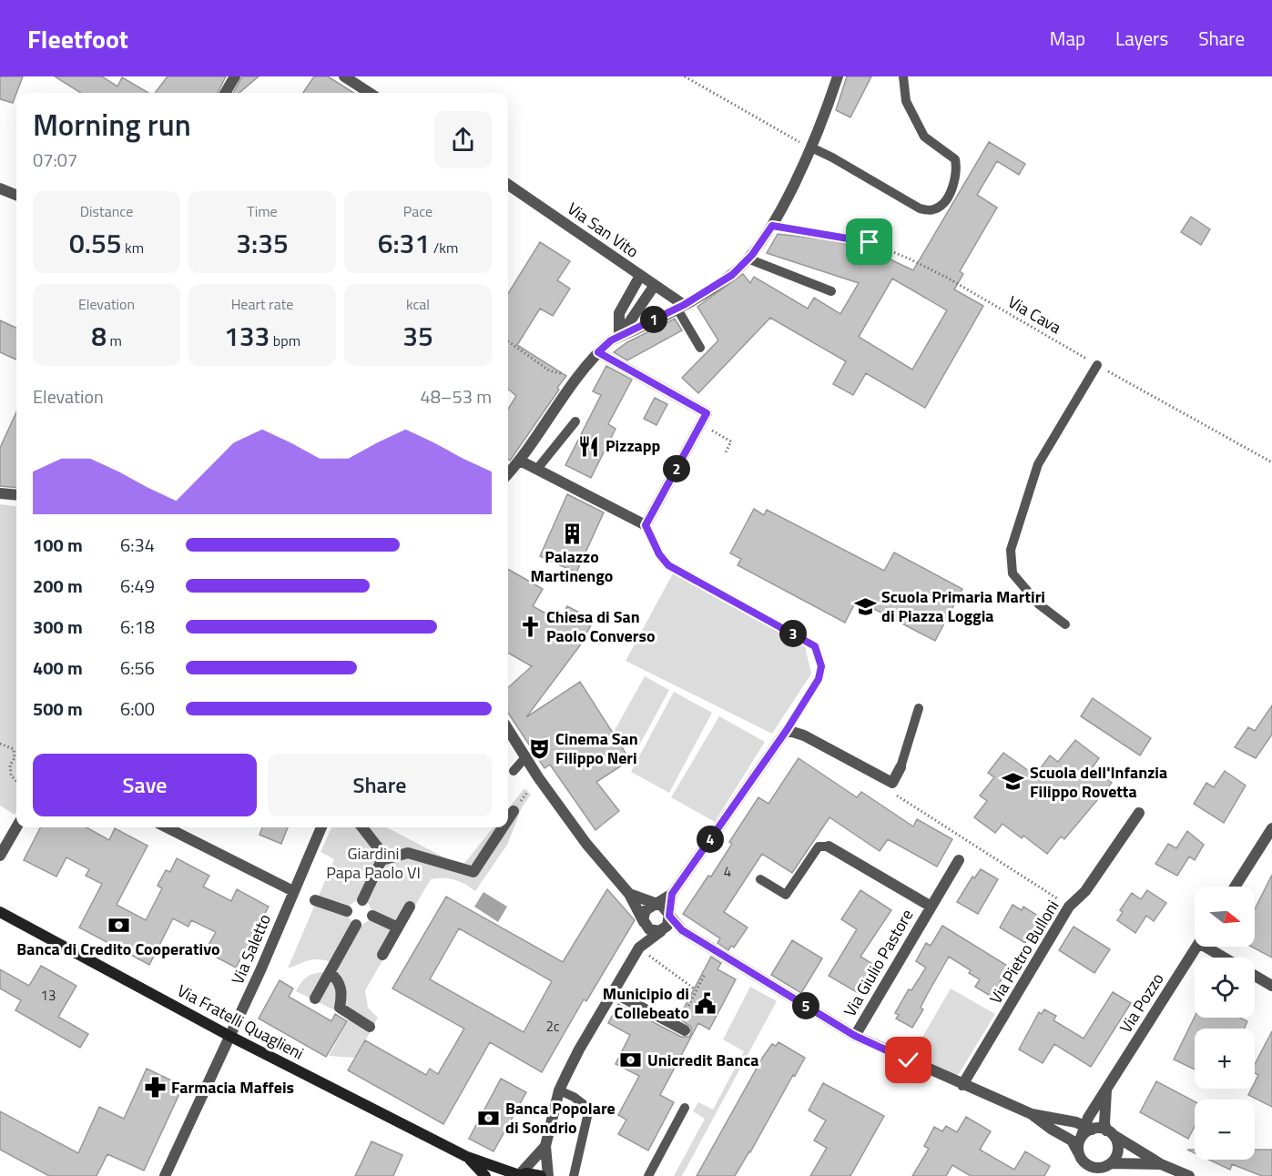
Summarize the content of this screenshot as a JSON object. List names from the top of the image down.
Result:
{
  "streets": {
    "street": [
      "Via San Vito",
      "Via Saletto",
      "Via Pietro Bulloni",
      "Via Giulio Pastore",
      "Via Pozzo",
      "Via Fratelli Quaglieni"
    ],
    "path": ["Via Cava"]
  },
  "crossings": [
    ["Via Saletto", "Via Fratelli Quaglieni"]
  ],
  "parks": ["Giardini Papa Paolo VI"],
  "places": {
    "restaurant": ["Pizzapp"],
    "building": ["Palazzo Martinengo"],
    "school or university": ["Scuola Primaria Martiri di Piazza Loggia", "Scuola dell'Infanzia Filippo Rovetta"],
    "church": ["Chiesa di San Paolo Converso"],
    "theatre": ["Cinema San Filippo Neri"],
    "bank": ["Banca di Credito Cooperativo", "Unicredit Banca", "Banca Popolare di Sondrio"],
    "public building": ["Municipio di Collebeato"],
    "pharmacy": ["Farmacia Maffeis"]
  },
  "house_numbers": ["4", "13", "2c"],
  "north": "right",
  "page": {
    "header": "Fleetfoot",
    "nav": ["Map", "Layers", "Share"],
    "heading": ["Morning run", "07:07"],
    "stats": [
      ["Distance", "0.55 km"],
      ["Time", "3:35"],
      ["Pace", "6:31 /km"],
      ["Elevation", "8 m"],
      ["Heart rate", "133 bpm"],
      ["kcal", "35"]
    ],
    "pins": [
      "1",
      "2",
      "3",
      "4",
      "5"
    ],
    "chart": ["Elevation", "48–53 m"],
    "list": [
      {
        "name": "100 m",
        "note": "6:34"
      },
      {
        "name": "200 m",
        "note": "6:49"
      },
      {
        "name": "300 m",
        "note": "6:18"
      },
      {
        "name": "400 m",
        "note": "6:56"
      },
      {
        "name": "500 m",
        "note": "6:00"
      }
    ],
    "buttons": ["Save", "Share"],
    "map_buttons": ["+", "−"]
  }
}
